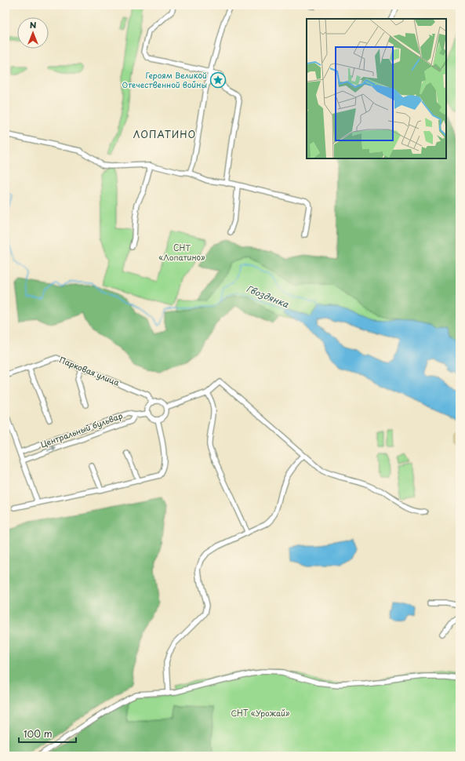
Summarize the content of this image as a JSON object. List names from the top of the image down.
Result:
{
  "streets": {
    "street": ["Парковая улица", "Центральный бульвар"]
  },
  "districts": ["ЛОПАТИНО"],
  "water": ["Гвоздянка"],
  "parks": ["СНТ «Лопатино»", "СНТ «Урожай»"],
  "places": {
    "place": ["Героям Великой Отечественной войны"]
  },
  "scale_bar": "100 m",
  "north": "top"
}
